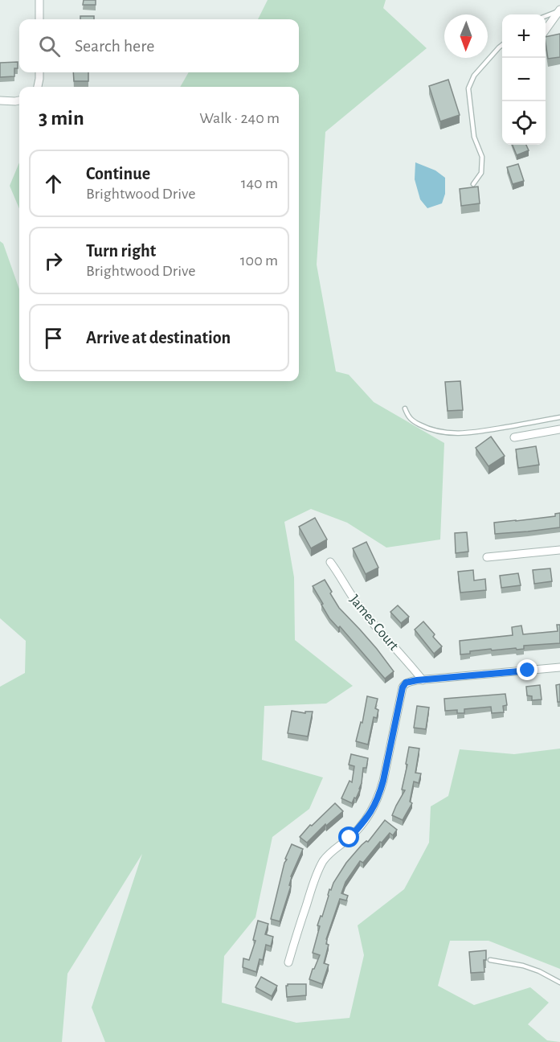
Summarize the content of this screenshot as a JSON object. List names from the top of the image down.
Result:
{
  "streets": {
    "street": ["James Court"]
  },
  "north": "bottom",
  "page": {
    "map_buttons": ["+", "−"],
    "search": "Search here",
    "heading": ["3 min", "Walk · 240 m"],
    "list": [
      ["Continue", "Brightwood Drive", "140 m"],
      ["Turn right", "Brightwood Drive", "100 m"],
      "Arrive at destination"
    ]
  }
}
